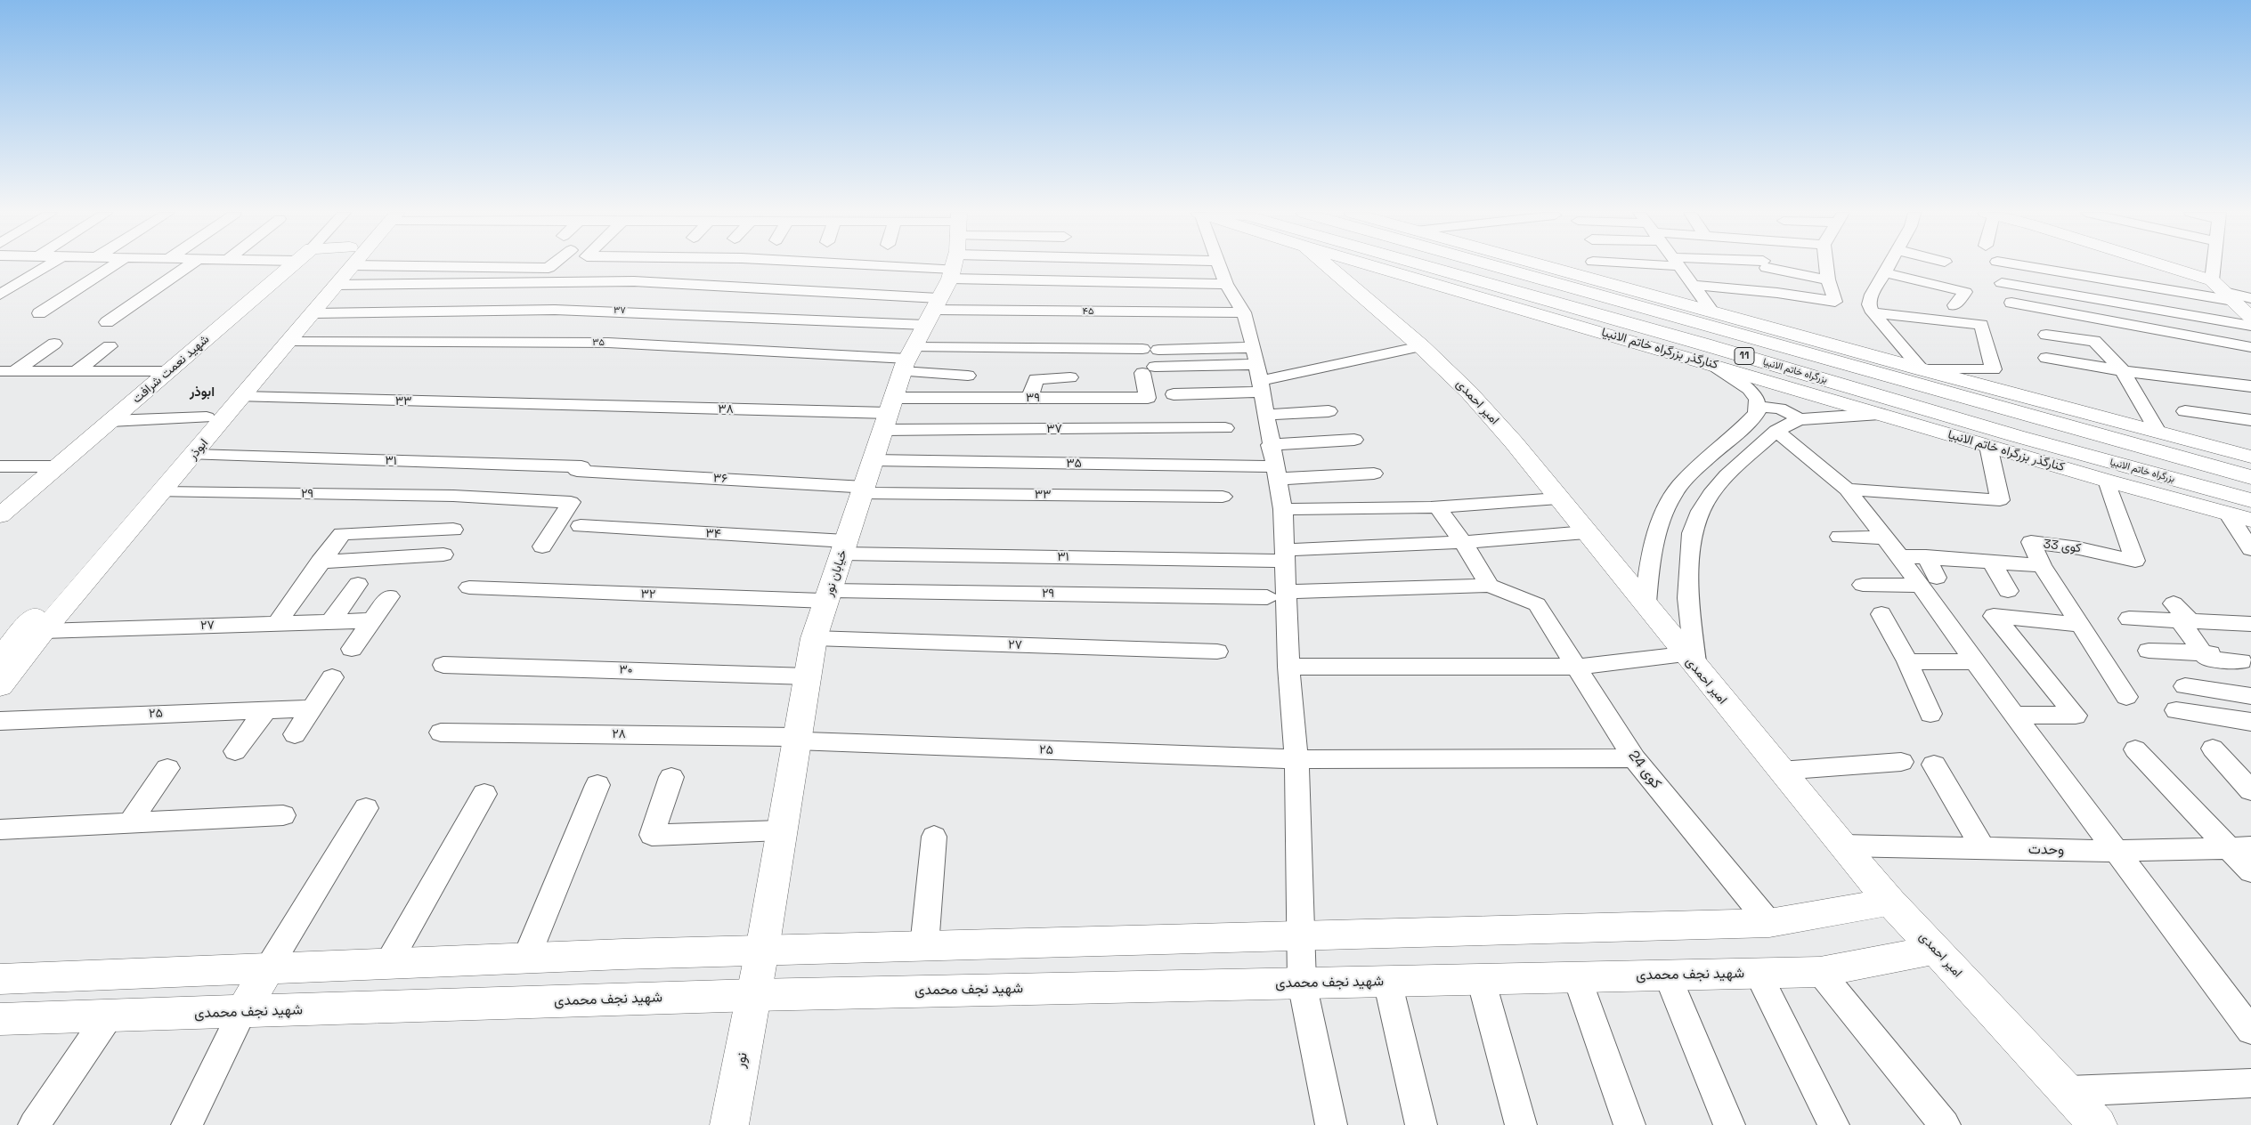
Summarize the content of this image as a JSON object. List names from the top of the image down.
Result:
{
  "streets": {
    "main road": [
      "کنارگذر بزرگراه خاتم الانبیا",
      "11",
      "شهید نعمت شرافت",
      "بزرگراه خاتم الانبیا",
      "امیر احمدی",
      "ابوذر",
      "خیابان نور",
      "شهید نجف محمدی",
      "نور"
    ],
    "street": [
      "۳۷",
      "۴۵",
      "۳۵",
      "۳۹",
      "۳۳",
      "۳۸",
      "۳۱",
      "۳۶",
      "۲۹",
      "۳۴",
      "کوی 33",
      "۳۲",
      "۲۷",
      "۳۰",
      "۲۵",
      "۲۸",
      "کوی 24",
      "وحدت"
    ]
  },
  "crossings": [
    ["۳۷", "۴۵"],
    ["۳۷", "۳۹"],
    ["۳۷", "۳۸"],
    ["۳۷", "ابوذر"],
    ["۳۷", "خیابان نور"],
    ["۴۵", "خیابان نور"],
    ["۳۵", "ابوذر"],
    ["۳۵", "خیابان نور"],
    ["کنارگذر بزرگراه خاتم الانبیا", "کوی 33"],
    ["۳۹", "۳۸"],
    ["۳۹", "خیابان نور"],
    ["۳۳", "۳۸"],
    ["۳۳", "ابوذر"],
    ["۳۳", "۳۶"],
    ["۳۳", "خیابان نور"],
    ["امیر احمدی", "۳۱"],
    ["امیر احمدی", "وحدت"],
    ["امیر احمدی", "شهید نجف محمدی"],
    ["۳۸", "خیابان نور"],
    ["ابوذر", "۳۱"],
    ["ابوذر", "۲۹"],
    ["ابوذر", "۲۷"],
    ["۳۱", "۳۶"],
    ["۳۱", "۳۴"],
    ["۳۱", "خیابان نور"],
    ["۳۶", "خیابان نور"],
    ["۲۹", "خیابان نور"],
    ["۲۹", "۳۲"],
    ["۳۴", "خیابان نور"],
    ["خیابان نور", "۳۲"],
    ["خیابان نور", "۲۷"],
    ["خیابان نور", "۳۰"],
    ["خیابان نور", "۲۵"],
    ["خیابان نور", "۲۸"],
    ["خیابان نور", "نور"],
    ["۲۵", "۲۸"],
    ["۲۵", "کوی 24"],
    ["شهید نجف محمدی", "نور"]
  ],
  "districts": ["ابوذر"]
}
